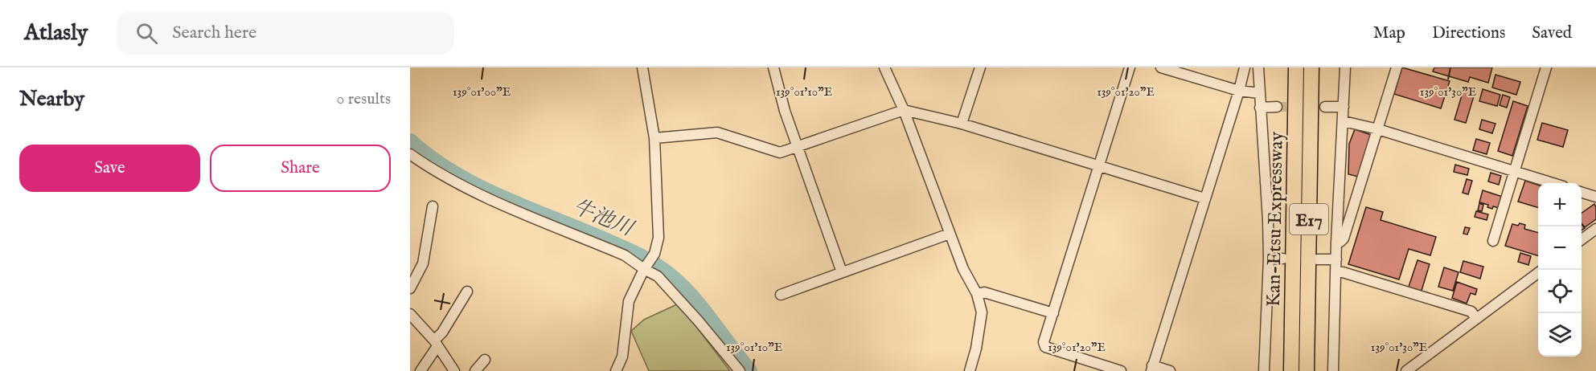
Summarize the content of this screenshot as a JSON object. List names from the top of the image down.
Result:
{
  "streets": {
    "highway": ["Kan-Etsu Expressway", "E17"]
  },
  "water": ["牛池川"],
  "page": {
    "header": "Atlasly",
    "search": "Search here",
    "nav": ["Map", "Directions", "Saved"],
    "heading": ["Nearby", "0 results"],
    "buttons": ["Save", "Share"],
    "map_buttons": ["+", "−"]
  },
  "coordinates": [
    "139°01'00\"E",
    "139°01'10\"E",
    "139°01'20\"E",
    "139°01'30\"E"
  ]
}
